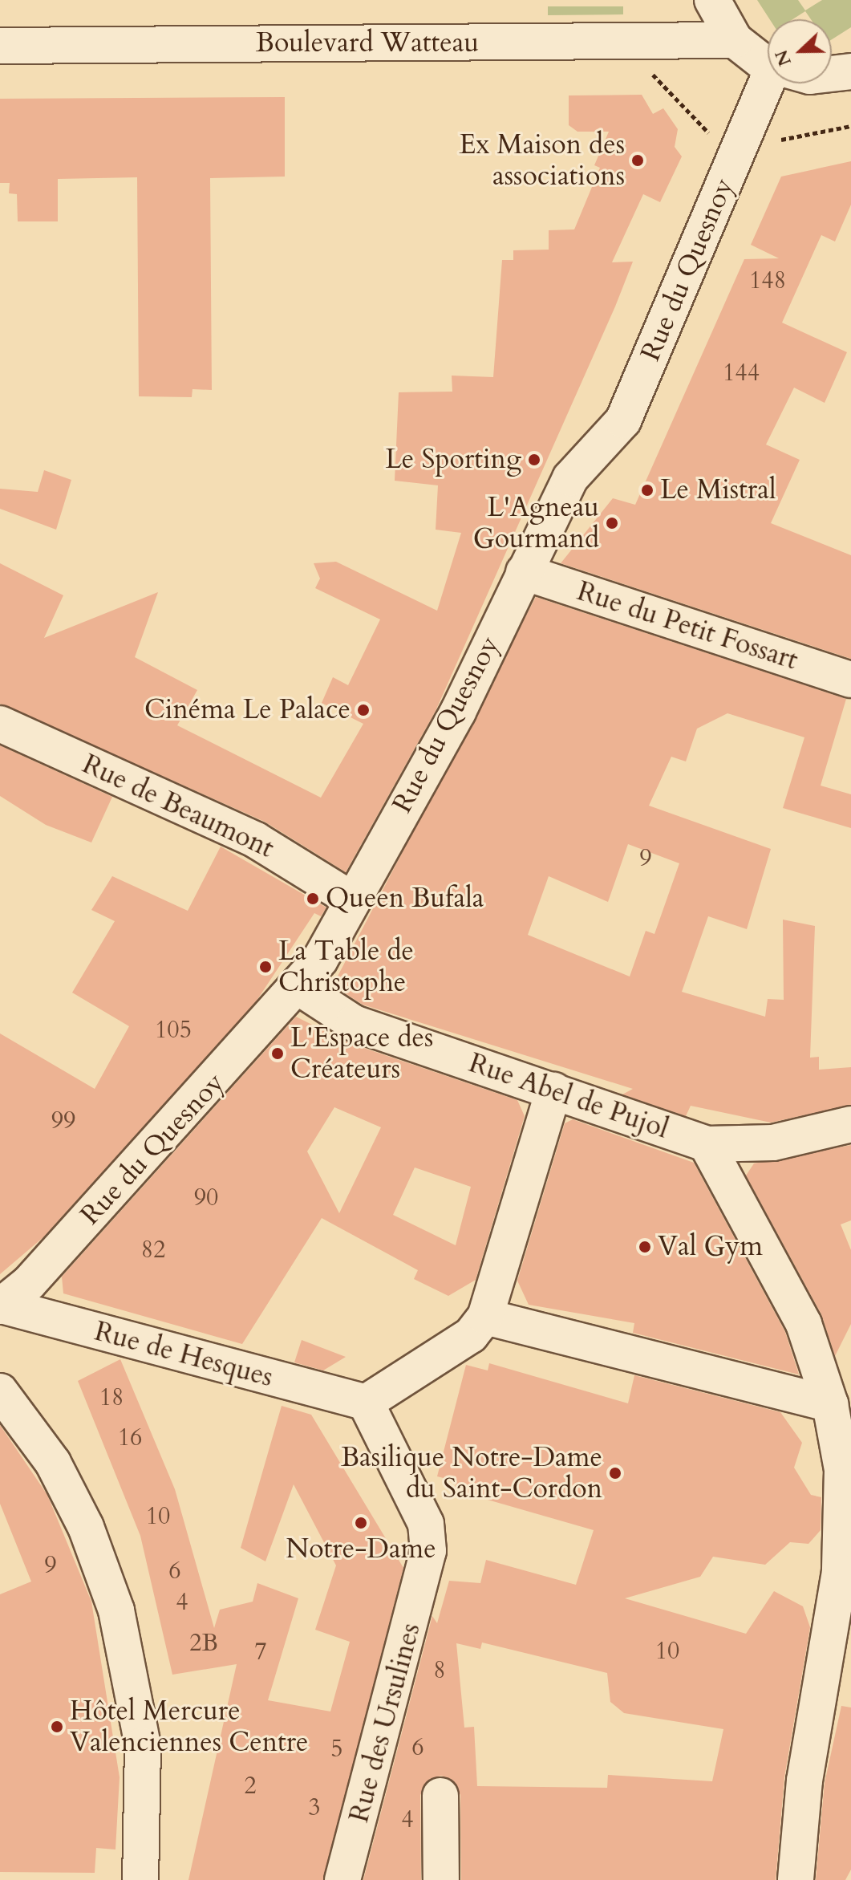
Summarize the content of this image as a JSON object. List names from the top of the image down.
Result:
{
  "streets": {
    "street": [
      "Boulevard Watteau",
      "Rue du Quesnoy",
      "Rue du Petit Fossart",
      "Rue de Beaumont",
      "Rue Abel de Pujol",
      "Rue de Hesques",
      "Rue des Ursulines"
    ]
  },
  "crossings": [
    ["Rue du Quesnoy", "Rue du Petit Fossart"],
    ["Rue du Quesnoy", "Rue de Beaumont"],
    ["Rue du Quesnoy", "Rue Abel de Pujol"],
    ["Rue du Quesnoy", "Rue de Hesques"],
    ["Rue de Hesques", "Rue des Ursulines"]
  ],
  "places": [
    "Ex Maison des associations",
    "Le Sporting",
    "Le Mistral",
    "L'Agneau Gourmand",
    "Cinéma Le Palace",
    "Queen Bufala",
    "La Table de Christophe",
    "L'Espace des Créateurs",
    "Val Gym",
    "Basilique Notre-Dame du Saint-Cordon",
    "Notre-Dame",
    "Hôtel Mercure Valenciennes Centre"
  ],
  "house_numbers": [
    "148",
    "144",
    "9",
    "105",
    "99",
    "90",
    "82",
    "18",
    "16",
    "10",
    "9",
    "6",
    "4",
    "2B",
    "10",
    "7",
    "8",
    "6",
    "5",
    "2",
    "3",
    "4"
  ],
  "north": "left"
}
